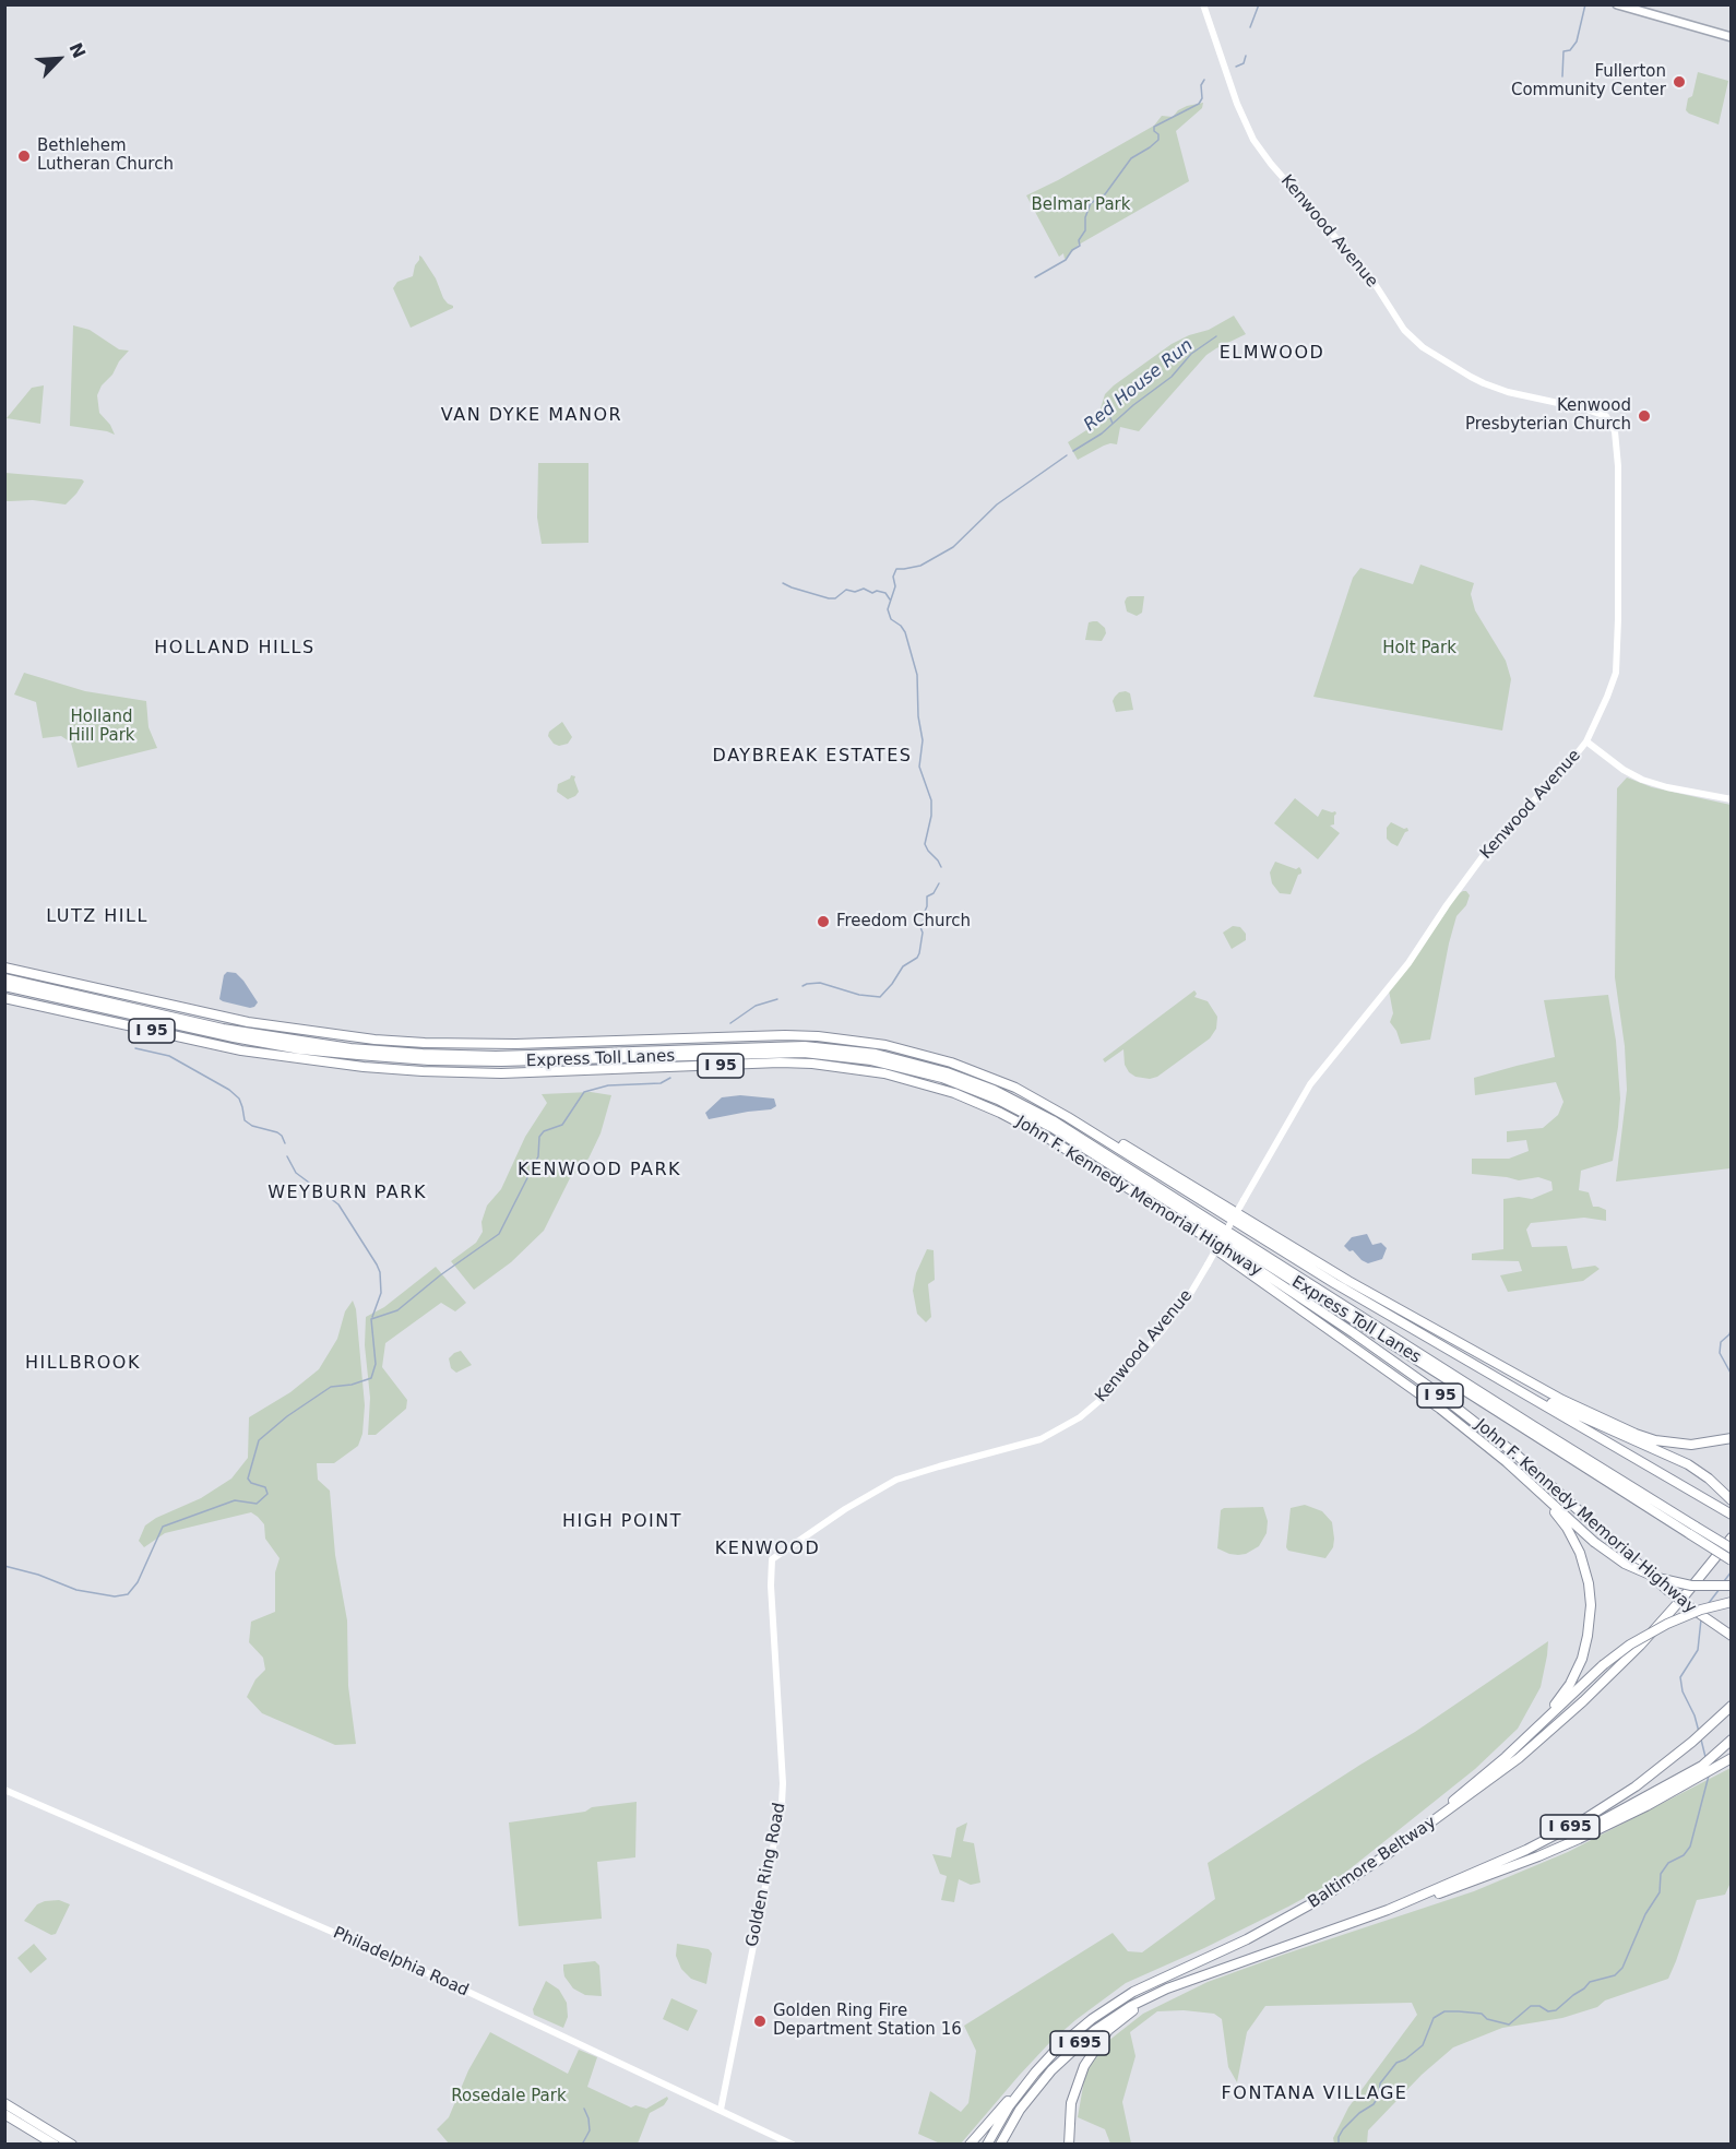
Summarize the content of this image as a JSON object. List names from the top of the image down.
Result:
{
  "streets": {
    "highway": [
      "I 95",
      "Express Toll Lanes",
      "John F. Kennedy Memorial Highway",
      "I 695",
      "Baltimore Beltway"
    ],
    "main road": ["Kenwood Avenue", "Golden Ring Road", "Philadelphia Road"]
  },
  "crossings": [
    ["Kenwood Avenue", "Golden Ring Road"],
    ["Golden Ring Road", "Philadelphia Road"]
  ],
  "districts": [
    "ELMWOOD",
    "VAN DYKE MANOR",
    "HOLLAND HILLS",
    "DAYBREAK ESTATES",
    "LUTZ HILL",
    "KENWOOD PARK",
    "WEYBURN PARK",
    "HILLBROOK",
    "HIGH POINT",
    "KENWOOD",
    "FONTANA VILLAGE"
  ],
  "water": ["Red House Run"],
  "parks": [
    "Belmar Park",
    "Holt Park",
    "Holland Hill Park",
    "Rosedale Park"
  ],
  "places": [
    "Fullerton Community Center",
    "Bethlehem Lutheran Church",
    "Kenwood Presbyterian Church",
    "Freedom Church",
    "Golden Ring Fire Department Station 16"
  ],
  "north": "top right"
}
